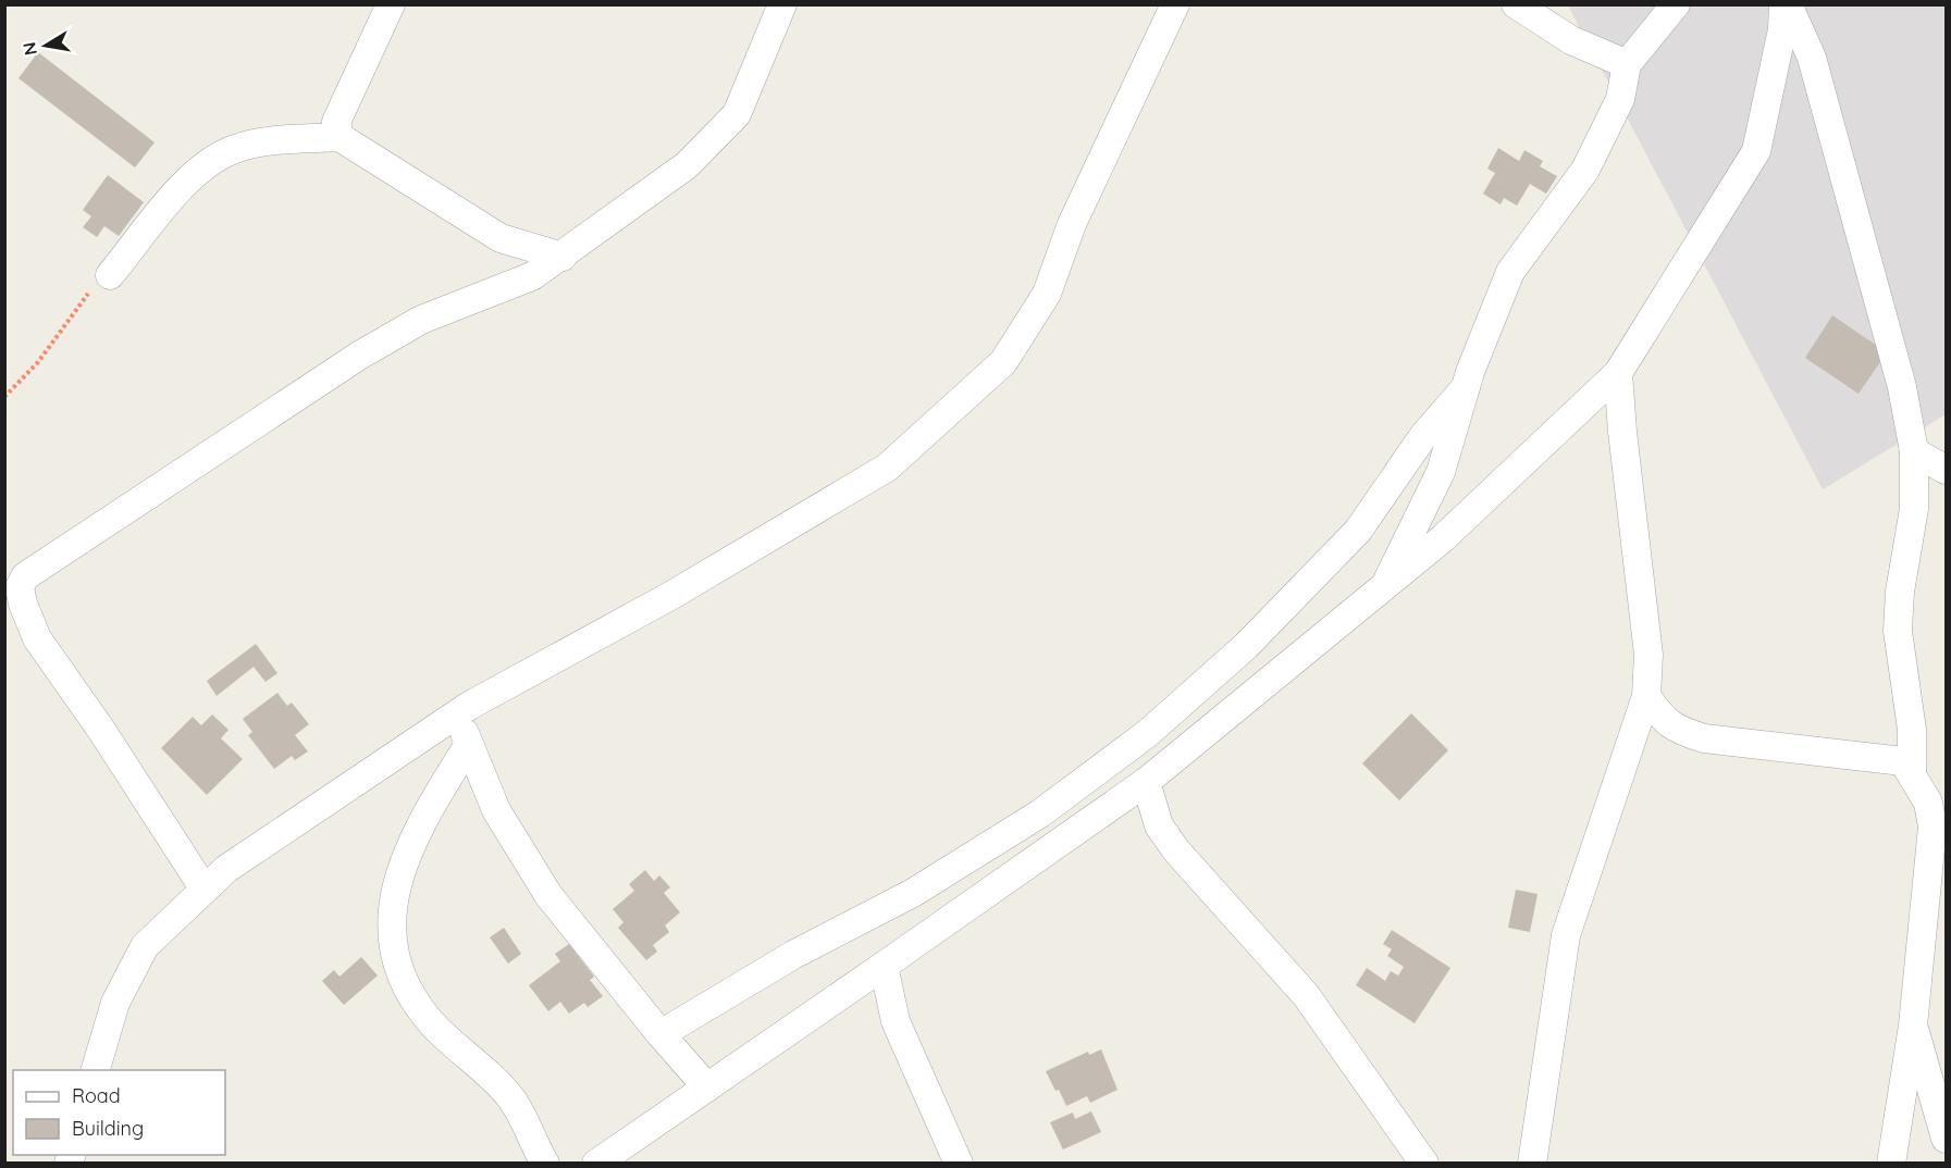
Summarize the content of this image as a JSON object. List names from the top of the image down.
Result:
{
  "legend": ["Road", "Building"],
  "north": "left"
}
